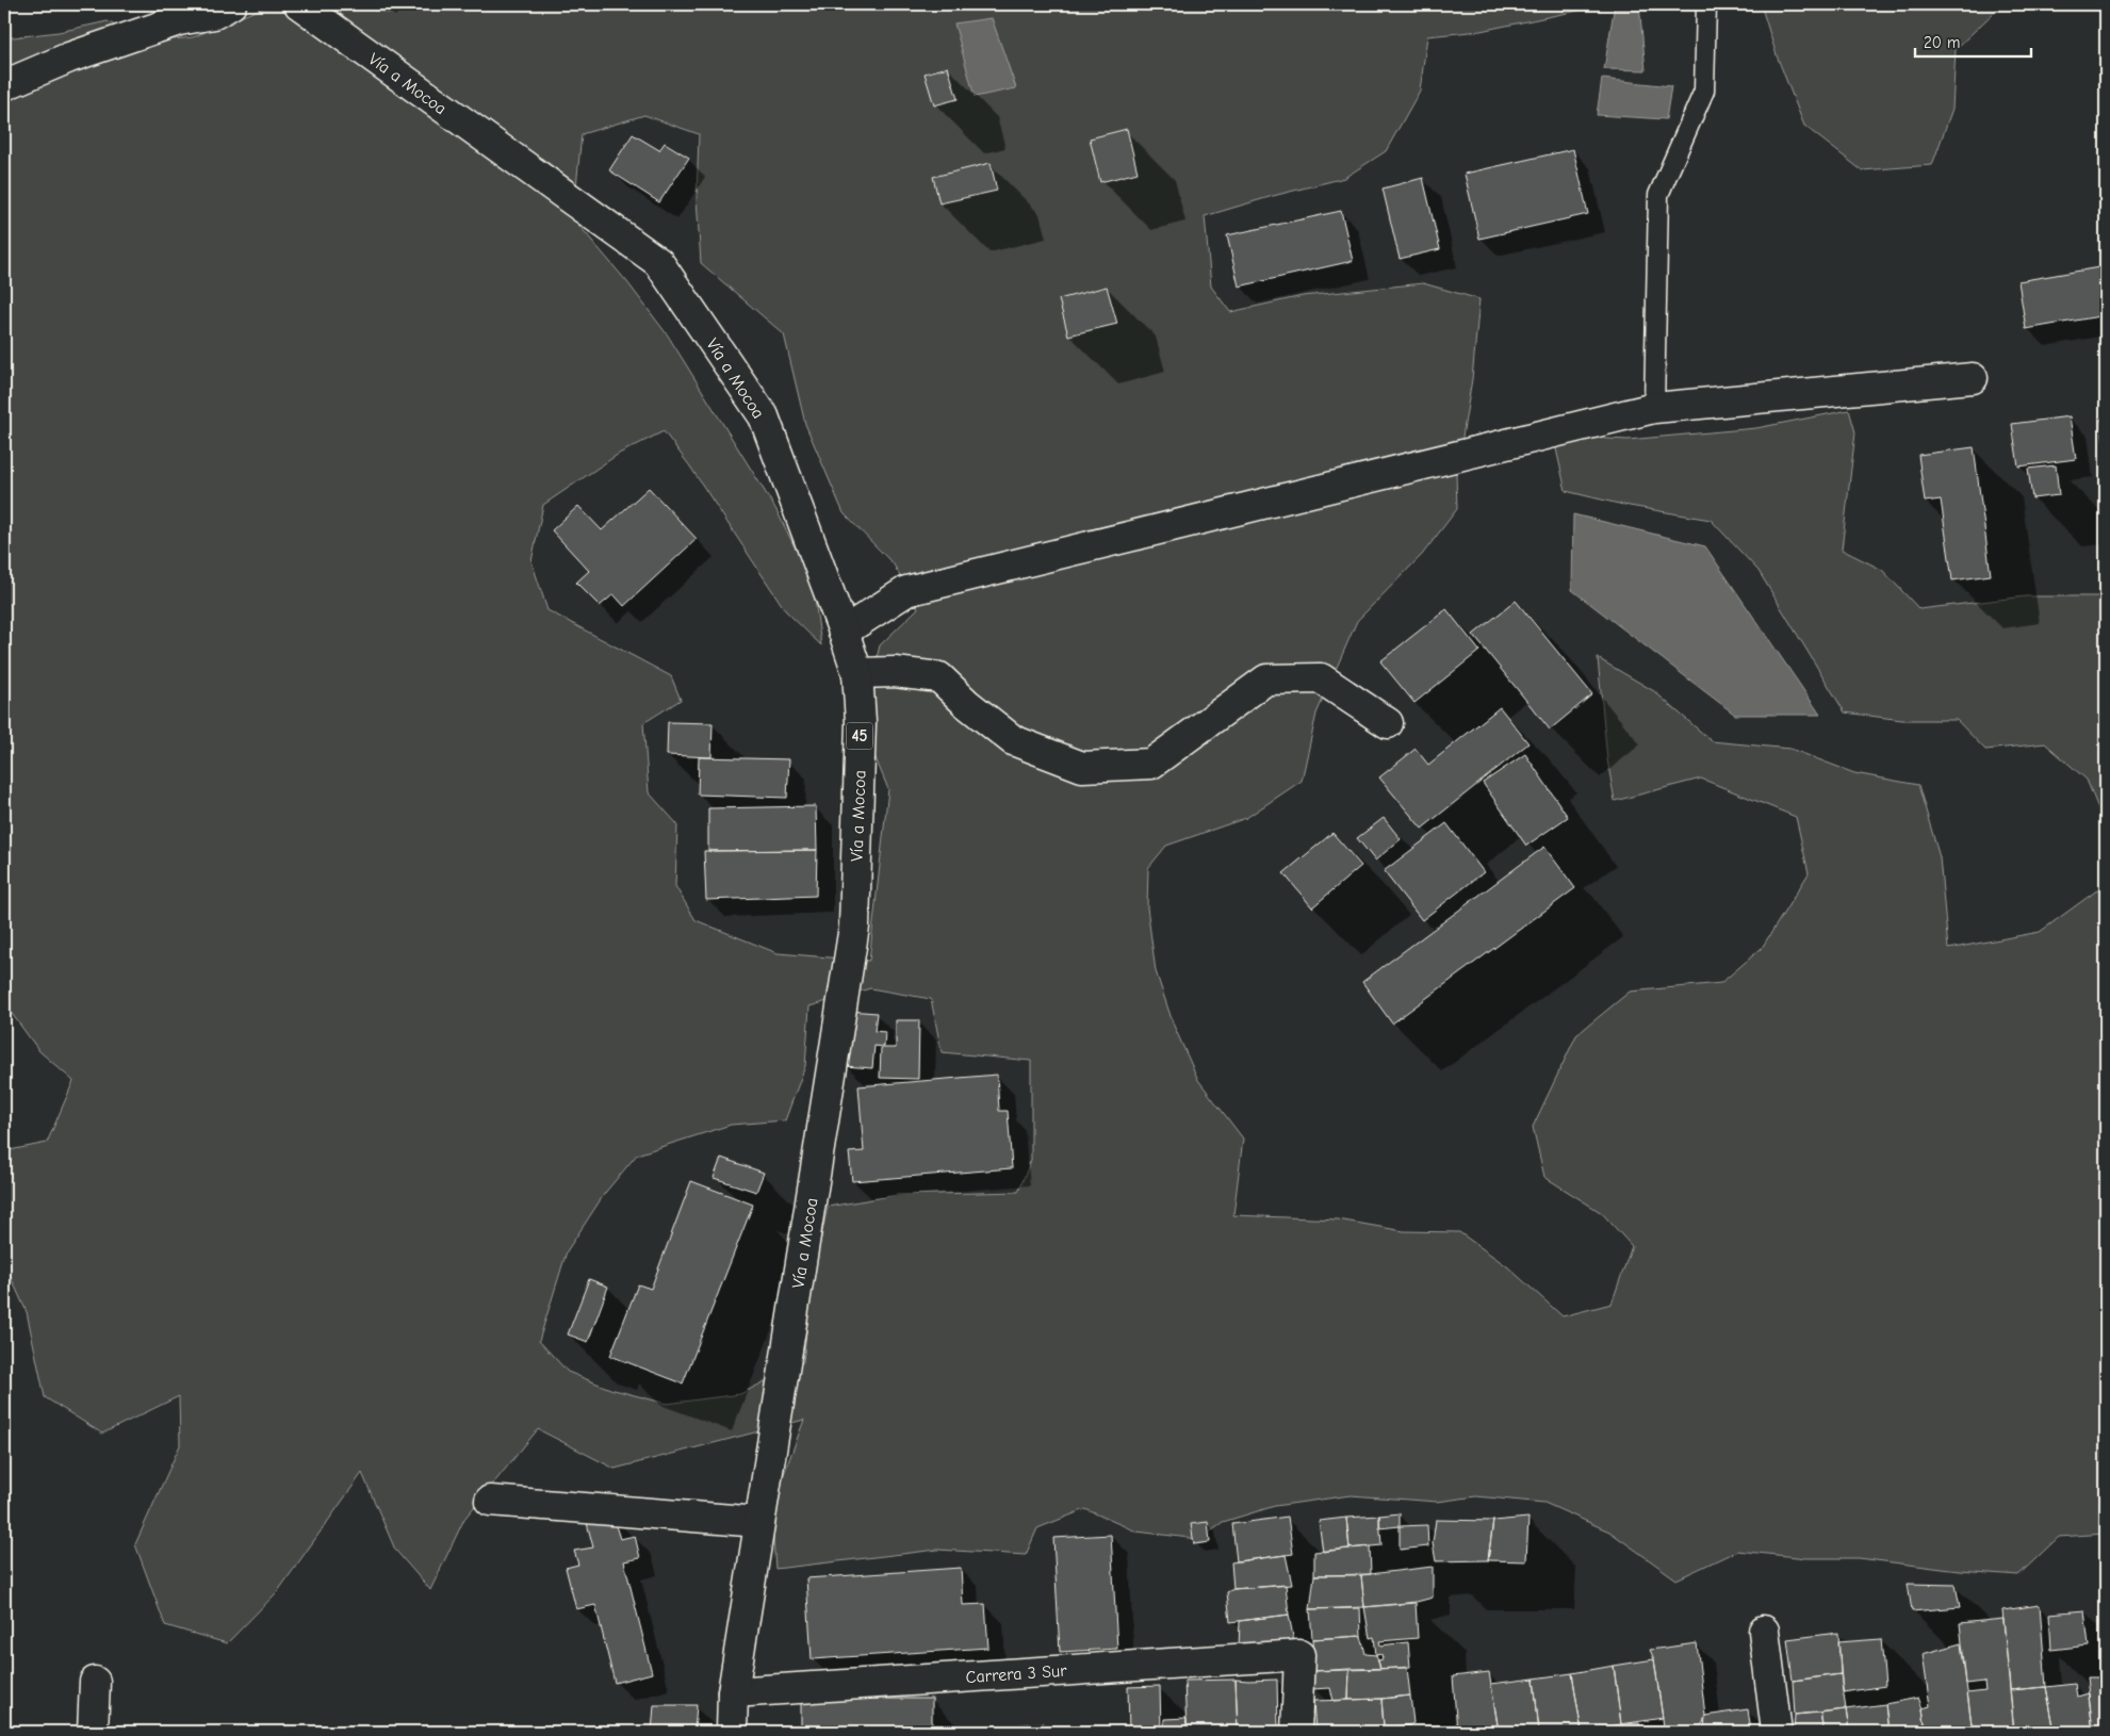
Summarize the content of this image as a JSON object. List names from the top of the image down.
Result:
{
  "streets": {
    "street": ["Vía a Mocoa", "45", "Carrera 3 Sur"]
  },
  "crossings": [
    ["Vía a Mocoa", "45"],
    ["Vía a Mocoa", "Carrera 3 Sur"],
    ["45", "Carrera 3 Sur"]
  ],
  "scale_bar": "20 m"
}
